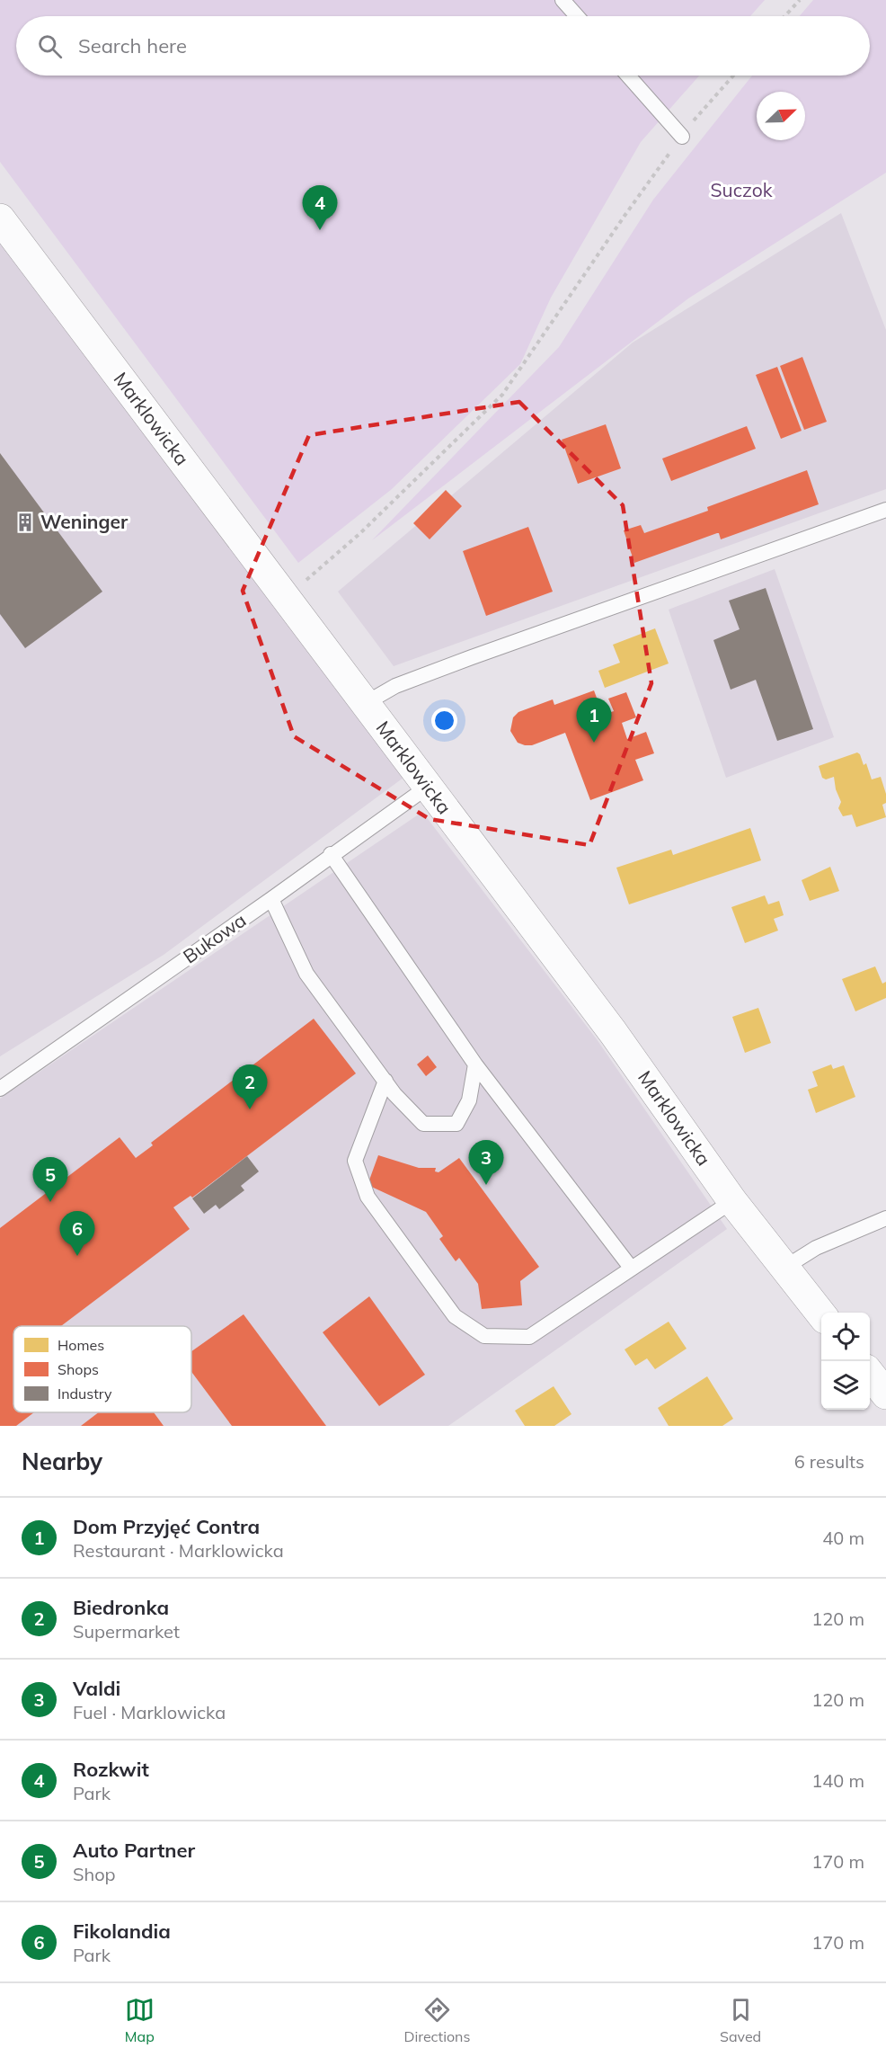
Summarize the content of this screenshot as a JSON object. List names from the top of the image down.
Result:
{
  "streets": {
    "main road": ["Marklowicka"],
    "lane": ["Bukowa"]
  },
  "crossings": [
    ["Marklowicka", "Bukowa"]
  ],
  "parks": ["Suczok"],
  "places": {
    "building": ["Weninger"]
  },
  "legend": ["Homes", "Shops", "Industry"],
  "north": "top right",
  "page": {
    "search": "Search here",
    "pins": [
      "4",
      "1",
      "2",
      "3",
      "5",
      "6"
    ],
    "heading": ["Nearby", "6 results"],
    "list": [
      {
        "mark": "1",
        "name": "Dom Przyjęć Contra",
        "note": "Restaurant · Marklowicka",
        "value": "40 m"
      },
      {
        "mark": "2",
        "name": "Biedronka",
        "note": "Supermarket",
        "value": "120 m"
      },
      {
        "mark": "3",
        "name": "Valdi",
        "note": "Fuel · Marklowicka",
        "value": "120 m"
      },
      {
        "mark": "4",
        "name": "Rozkwit",
        "note": "Park",
        "value": "140 m"
      },
      {
        "mark": "5",
        "name": "Auto Partner",
        "note": "Shop",
        "value": "170 m"
      },
      {
        "mark": "6",
        "name": "Fikolandia",
        "note": "Park",
        "value": "170 m"
      }
    ],
    "nav": ["Map", "Directions", "Saved"]
  }
}
